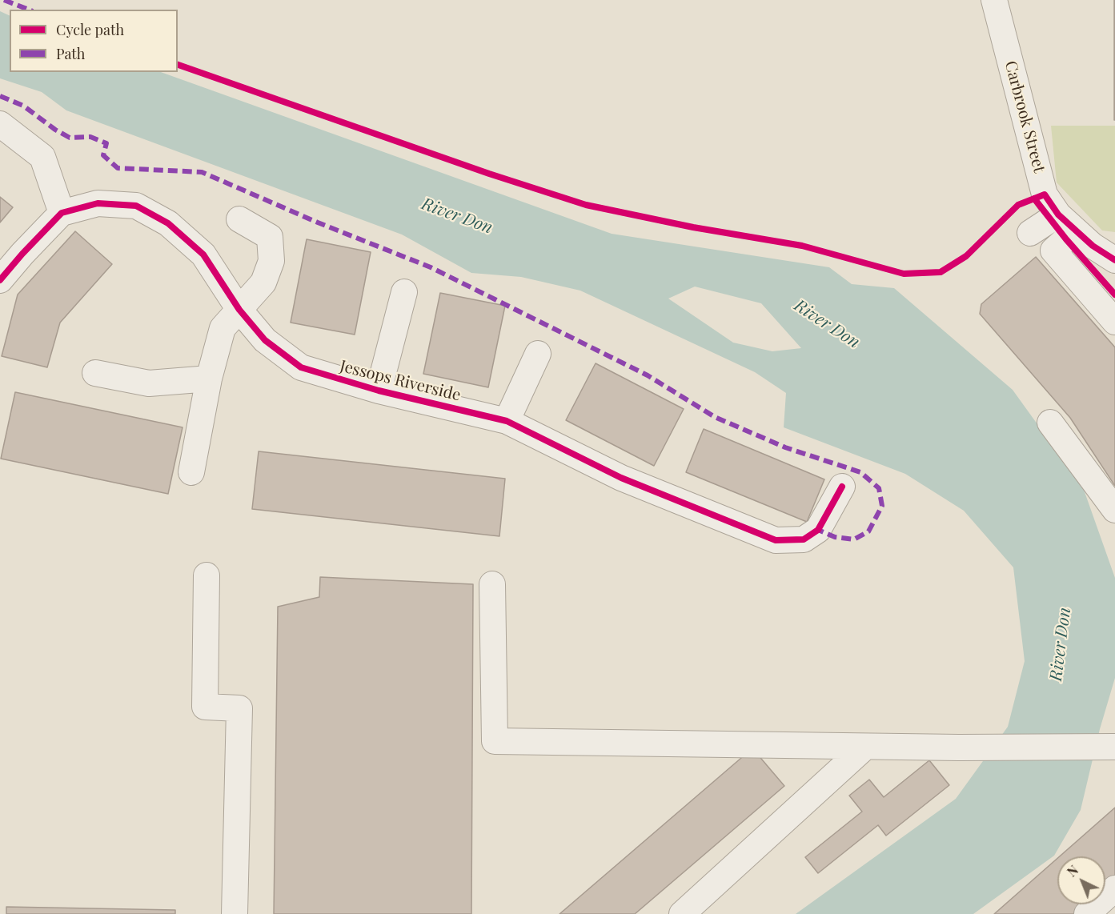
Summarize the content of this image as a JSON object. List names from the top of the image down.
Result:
{
  "streets": {
    "street": ["Carbrook Street", "Jessops Riverside"]
  },
  "water": ["River Don"],
  "legend": ["Cycle path", "Path"],
  "north": "top left"
}
